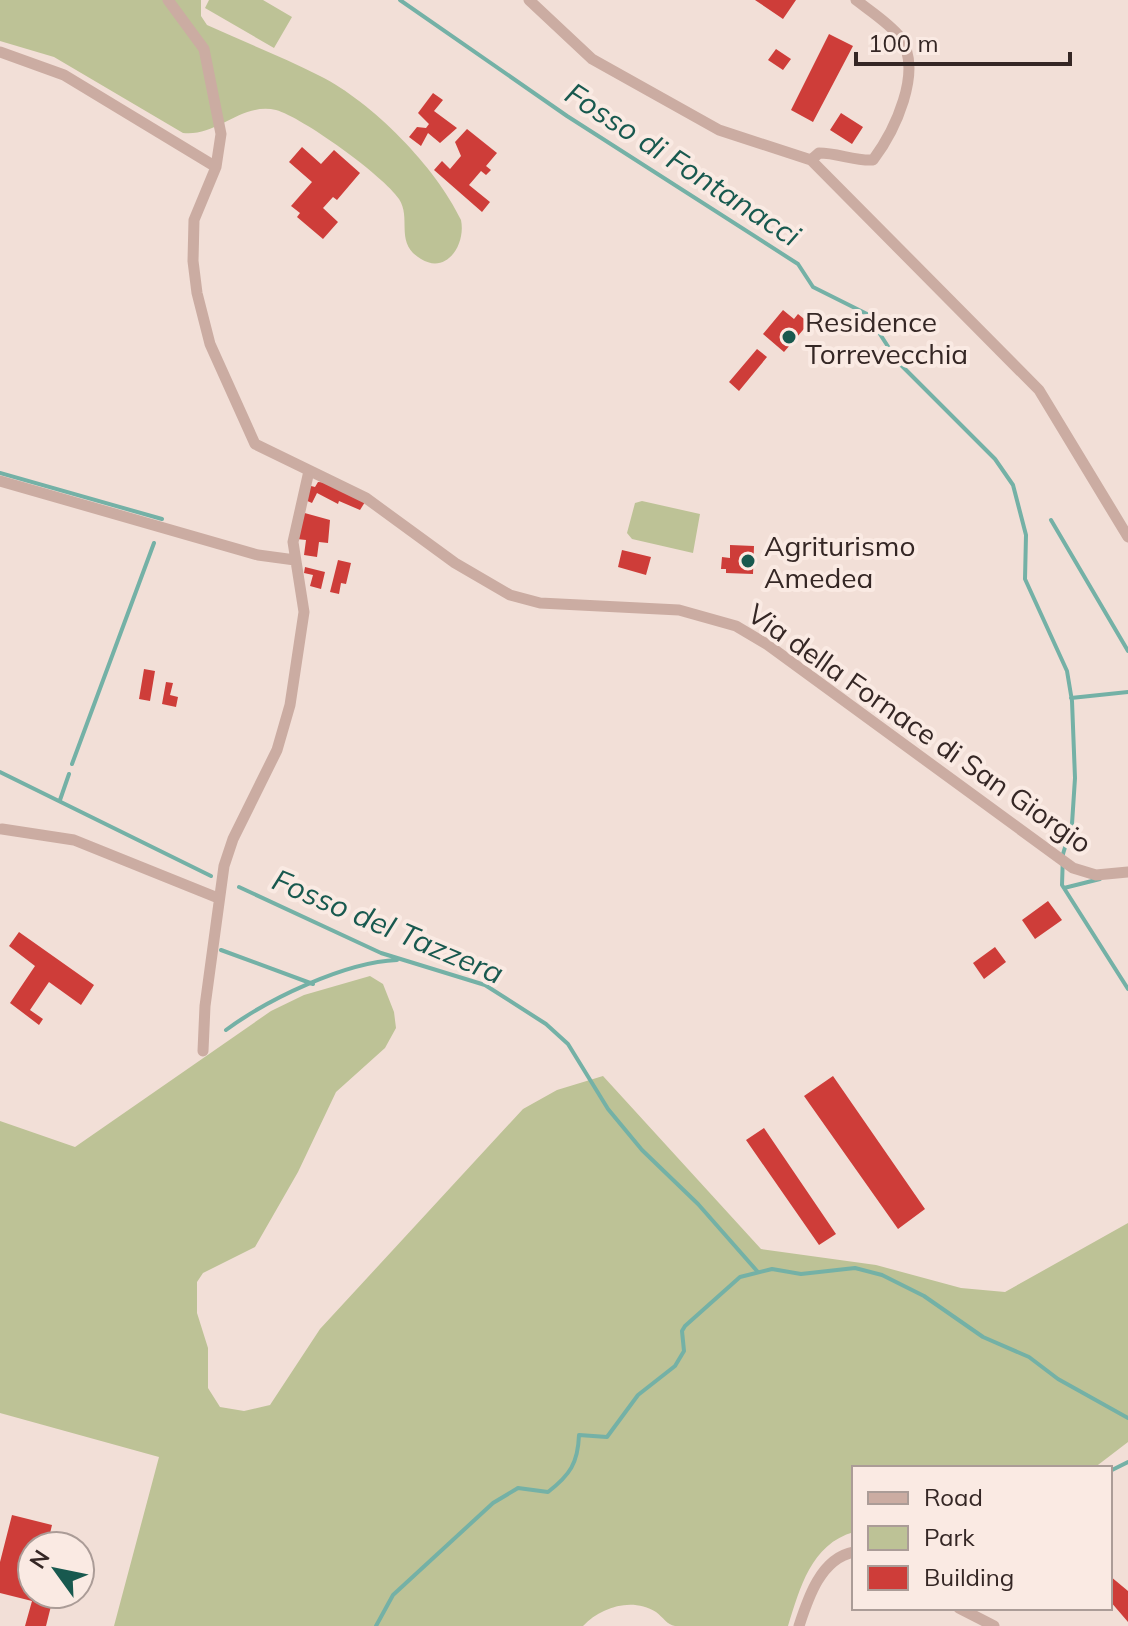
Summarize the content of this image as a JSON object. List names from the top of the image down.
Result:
{
  "streets": {
    "street": ["Via della Fornace di San Giorgio"]
  },
  "water": ["Fosso di Fontanacci", "Fosso del Tazzera"],
  "places": ["Residence Torrevecchia", "Agriturismo Amedea"],
  "legend": ["Road", "Park", "Building"],
  "scale_bar": "100 m",
  "north": "top left"
}
